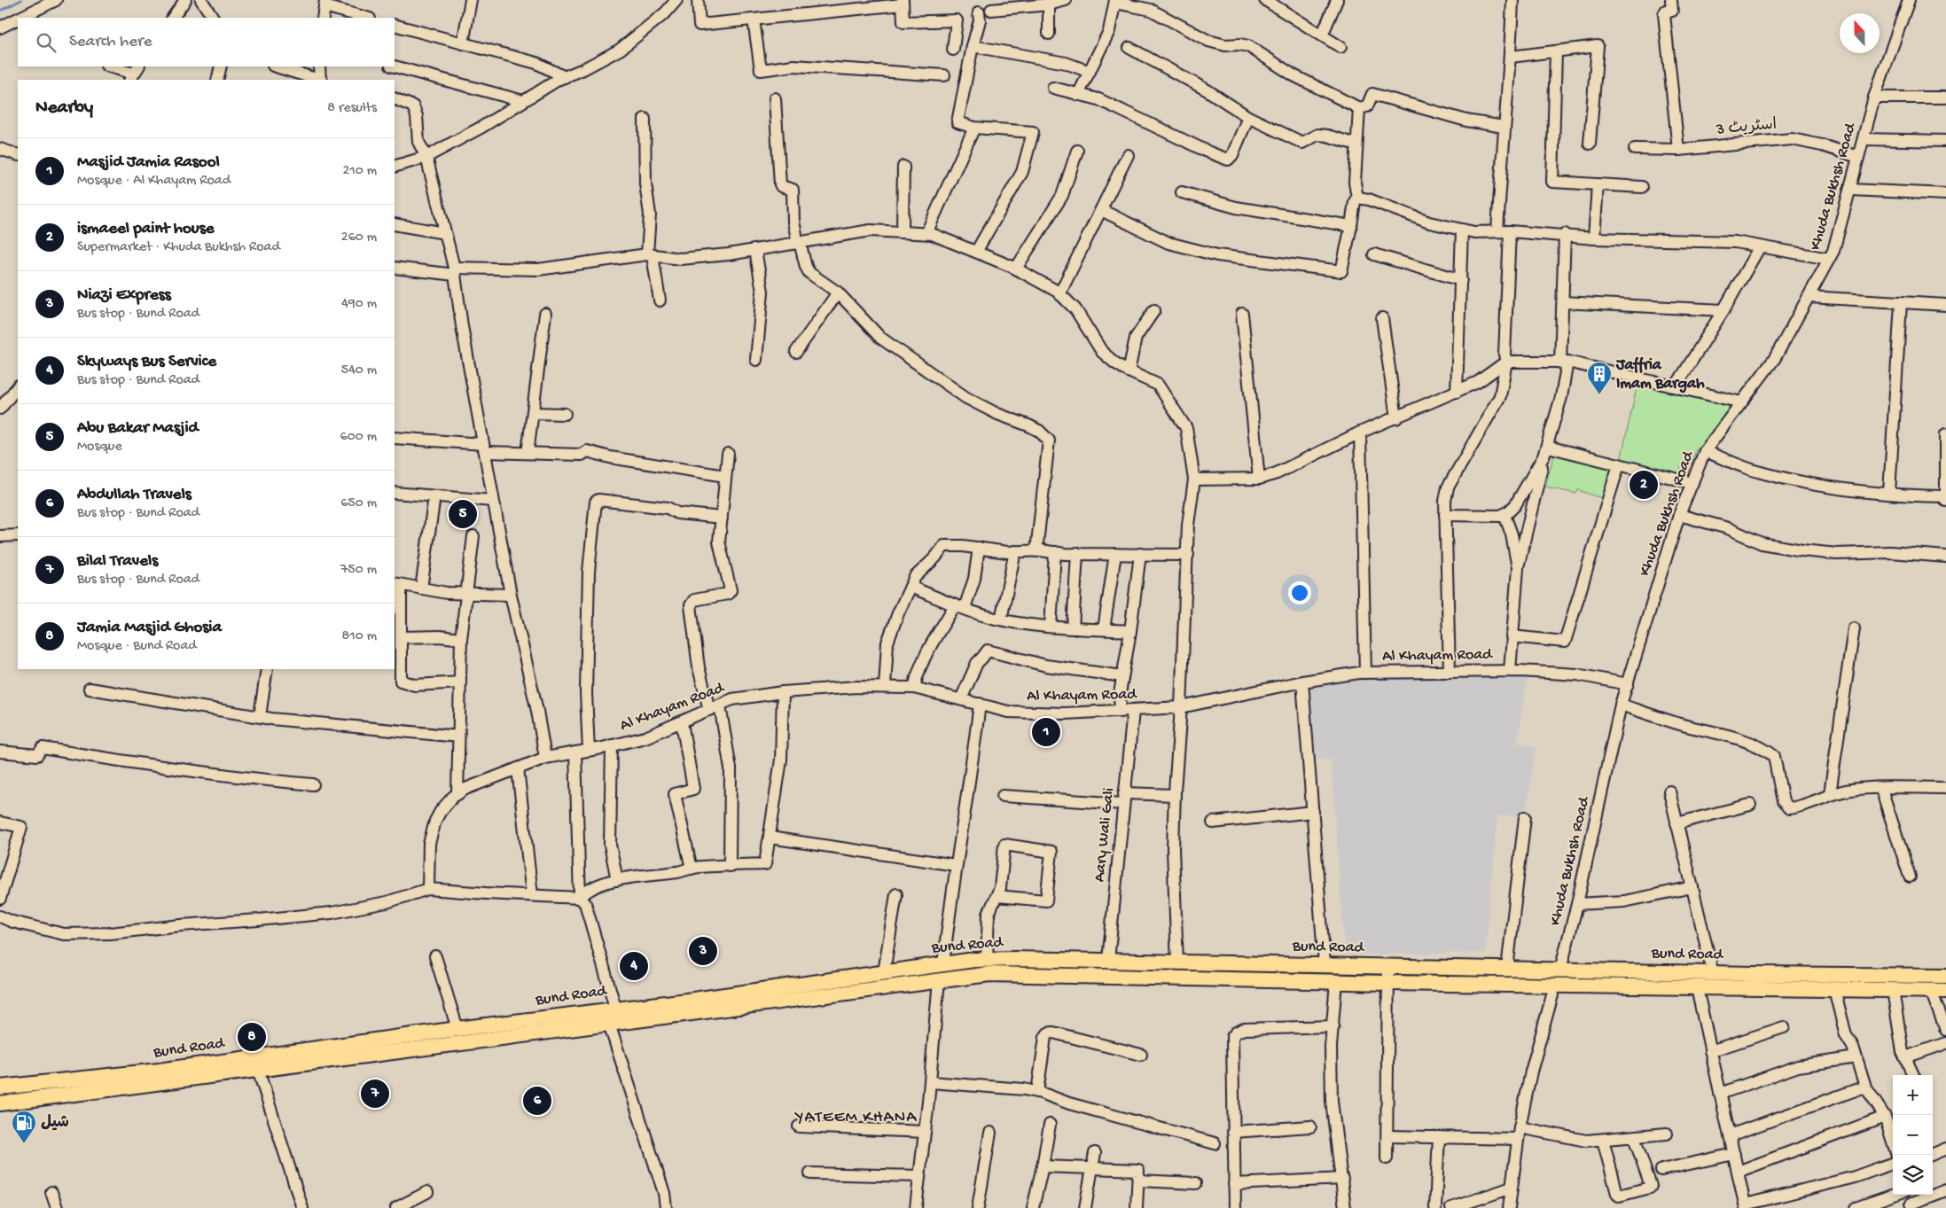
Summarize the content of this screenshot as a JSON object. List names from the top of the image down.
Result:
{
  "streets": {
    "main road": ["Bund Road"],
    "street": [
      "اسٹریٹ 3",
      "Khuda Bukhsh Road",
      "Al Khayam Road",
      "Aary Wali Gali"
    ]
  },
  "crossings": [
    ["اسٹریٹ 3", "Khuda Bukhsh Road"],
    ["Khuda Bukhsh Road", "Al Khayam Road"],
    ["Khuda Bukhsh Road", "Bund Road"],
    ["Al Khayam Road", "Aary Wali Gali"],
    ["Aary Wali Gali", "Bund Road"]
  ],
  "districts": ["YATEEM KHANA"],
  "places": {
    "building": ["Jaffria Imam Bargah"],
    "fuel station": ["شیل"]
  },
  "north": "top",
  "page": {
    "search": "Search here",
    "heading": ["Nearby", "8 results"],
    "list": [
      {
        "mark": "1",
        "name": "Masjid Jamia Rasool",
        "note": "Mosque · Al Khayam Road",
        "value": "210 m"
      },
      {
        "mark": "2",
        "name": "ismaeel paint house",
        "note": "Supermarket · Khuda Bukhsh Road",
        "value": "260 m"
      },
      {
        "mark": "3",
        "name": "Niazi Express",
        "note": "Bus stop · Bund Road",
        "value": "490 m"
      },
      {
        "mark": "4",
        "name": "Skyways Bus Service",
        "note": "Bus stop · Bund Road",
        "value": "540 m"
      },
      {
        "mark": "5",
        "name": "Abu Bakar Masjid",
        "note": "Mosque",
        "value": "600 m"
      },
      {
        "mark": "6",
        "name": "Abdullah Travels",
        "note": "Bus stop · Bund Road",
        "value": "650 m"
      },
      {
        "mark": "7",
        "name": "Bilal Travels",
        "note": "Bus stop · Bund Road",
        "value": "750 m"
      },
      {
        "mark": "8",
        "name": "Jamia Masjid Ghosia",
        "note": "Mosque · Bund Road",
        "value": "810 m"
      }
    ],
    "pins": [
      "2",
      "5",
      "1",
      "3",
      "4",
      "8",
      "7",
      "6"
    ],
    "map_buttons": ["+", "−"]
  }
}
